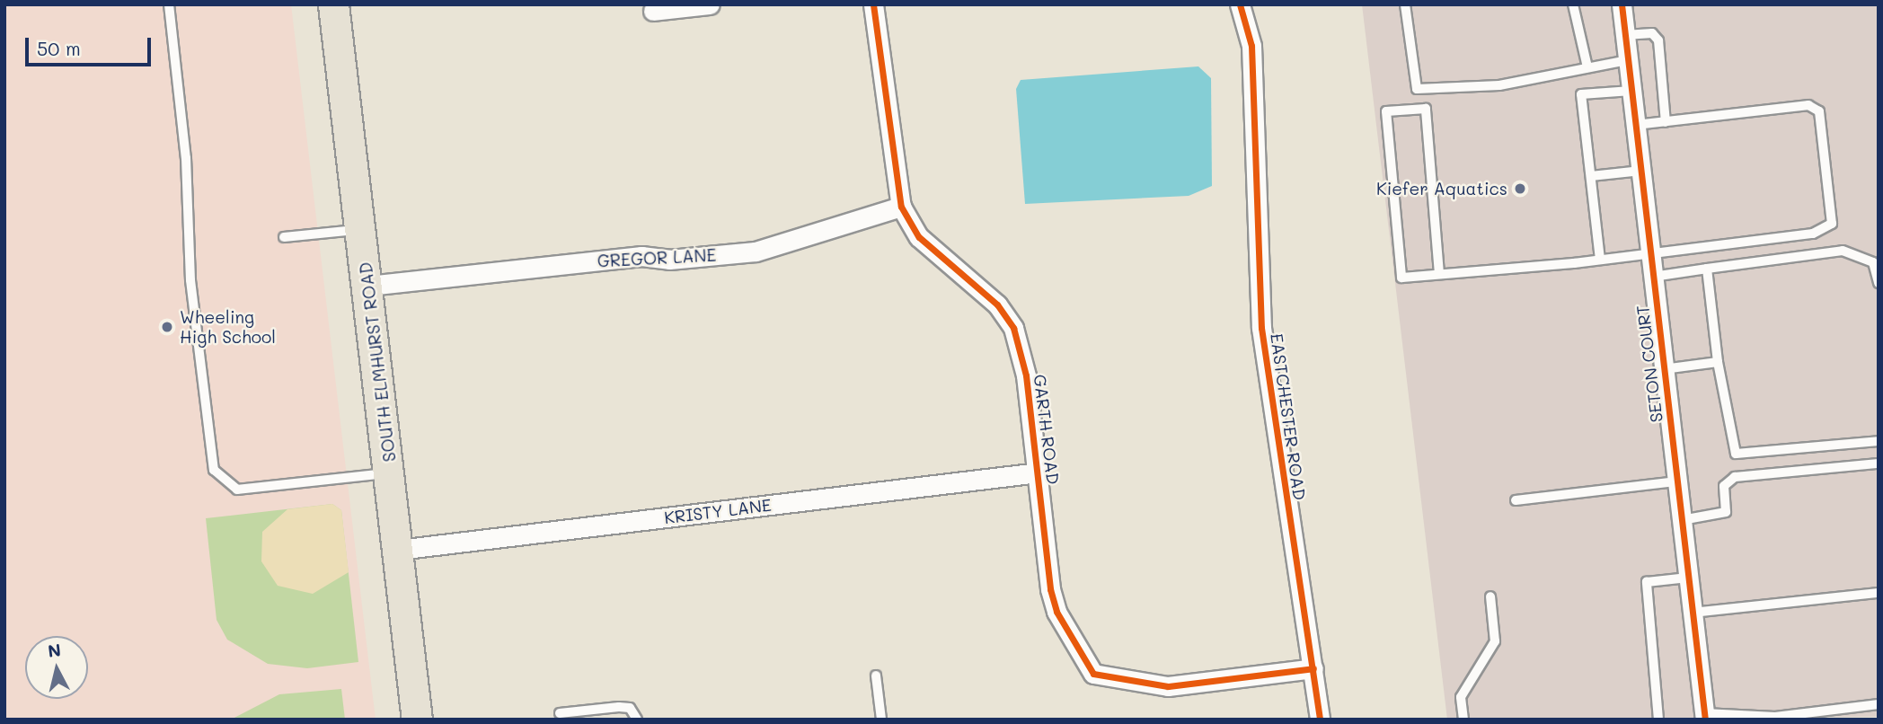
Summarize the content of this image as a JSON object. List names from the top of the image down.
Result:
{
  "streets": {
    "main road": ["SOUTH ELMHURST ROAD"],
    "street": [
      "GREGOR LANE",
      "SETON COURT",
      "EASTCHESTER ROAD",
      "GARTH ROAD",
      "KRISTY LANE"
    ]
  },
  "crossings": [
    ["GREGOR LANE", "SOUTH ELMHURST ROAD"],
    ["GREGOR LANE", "GARTH ROAD"],
    ["SOUTH ELMHURST ROAD", "KRISTY LANE"],
    ["EASTCHESTER ROAD", "GARTH ROAD"],
    ["GARTH ROAD", "KRISTY LANE"]
  ],
  "places": ["Kiefer Aquatics", "Wheeling High School"],
  "scale_bar": "50 m",
  "north": "top"
}
